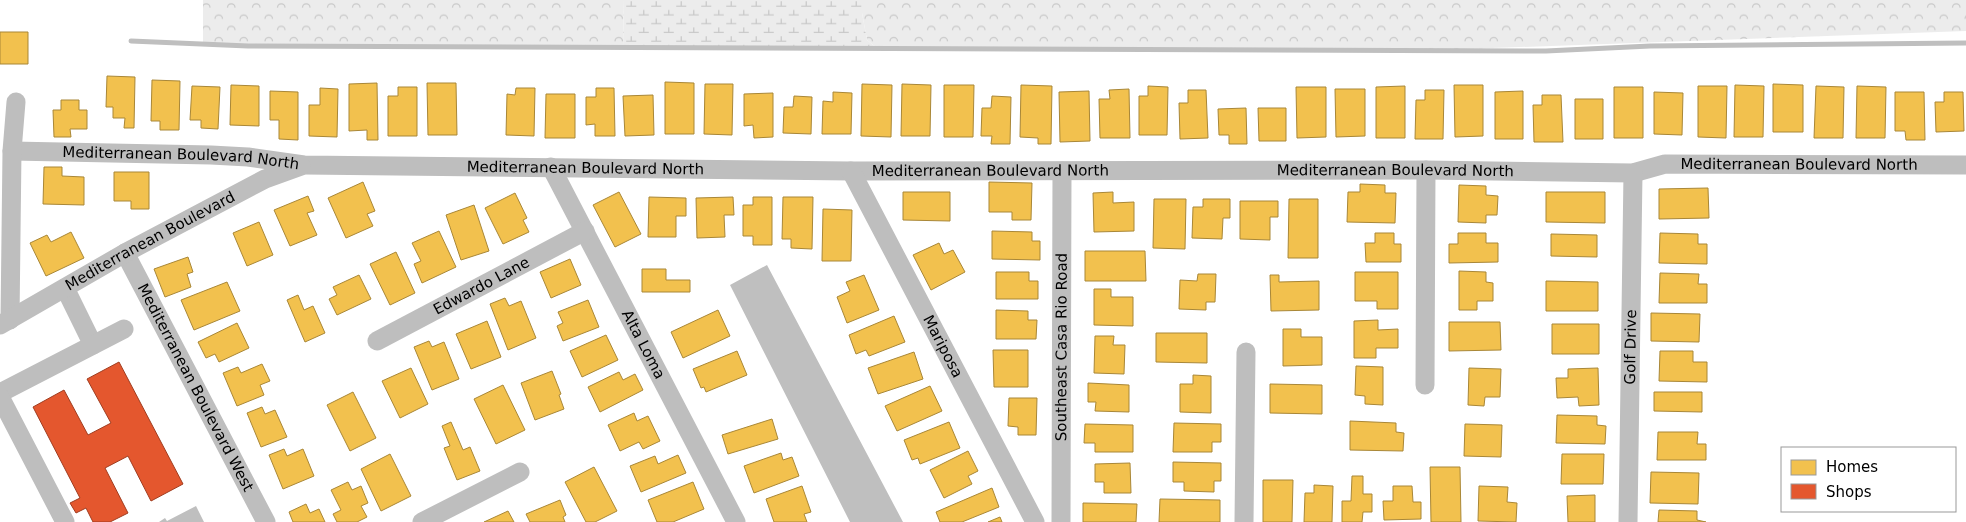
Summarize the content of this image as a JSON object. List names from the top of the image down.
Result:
{
  "streets": {
    "street": [
      "Mediterranean Boulevard North",
      "Mediterranean Boulevard",
      "Edwardo Lane",
      "Alta Loma",
      "Mariposa",
      "Southeast Casa Rio Road",
      "Golf Drive",
      "Mediterranean Boulevard West"
    ]
  },
  "crossings": [
    ["Mediterranean Boulevard North", "Mediterranean Boulevard"],
    ["Mediterranean Boulevard North", "Alta Loma"],
    ["Mediterranean Boulevard North", "Mariposa"],
    ["Mediterranean Boulevard North", "Southeast Casa Rio Road"],
    ["Mediterranean Boulevard North", "Golf Drive"],
    ["Mediterranean Boulevard", "Mediterranean Boulevard West"],
    ["Edwardo Lane", "Alta Loma"]
  ],
  "legend": ["Homes", "Shops"]
}
